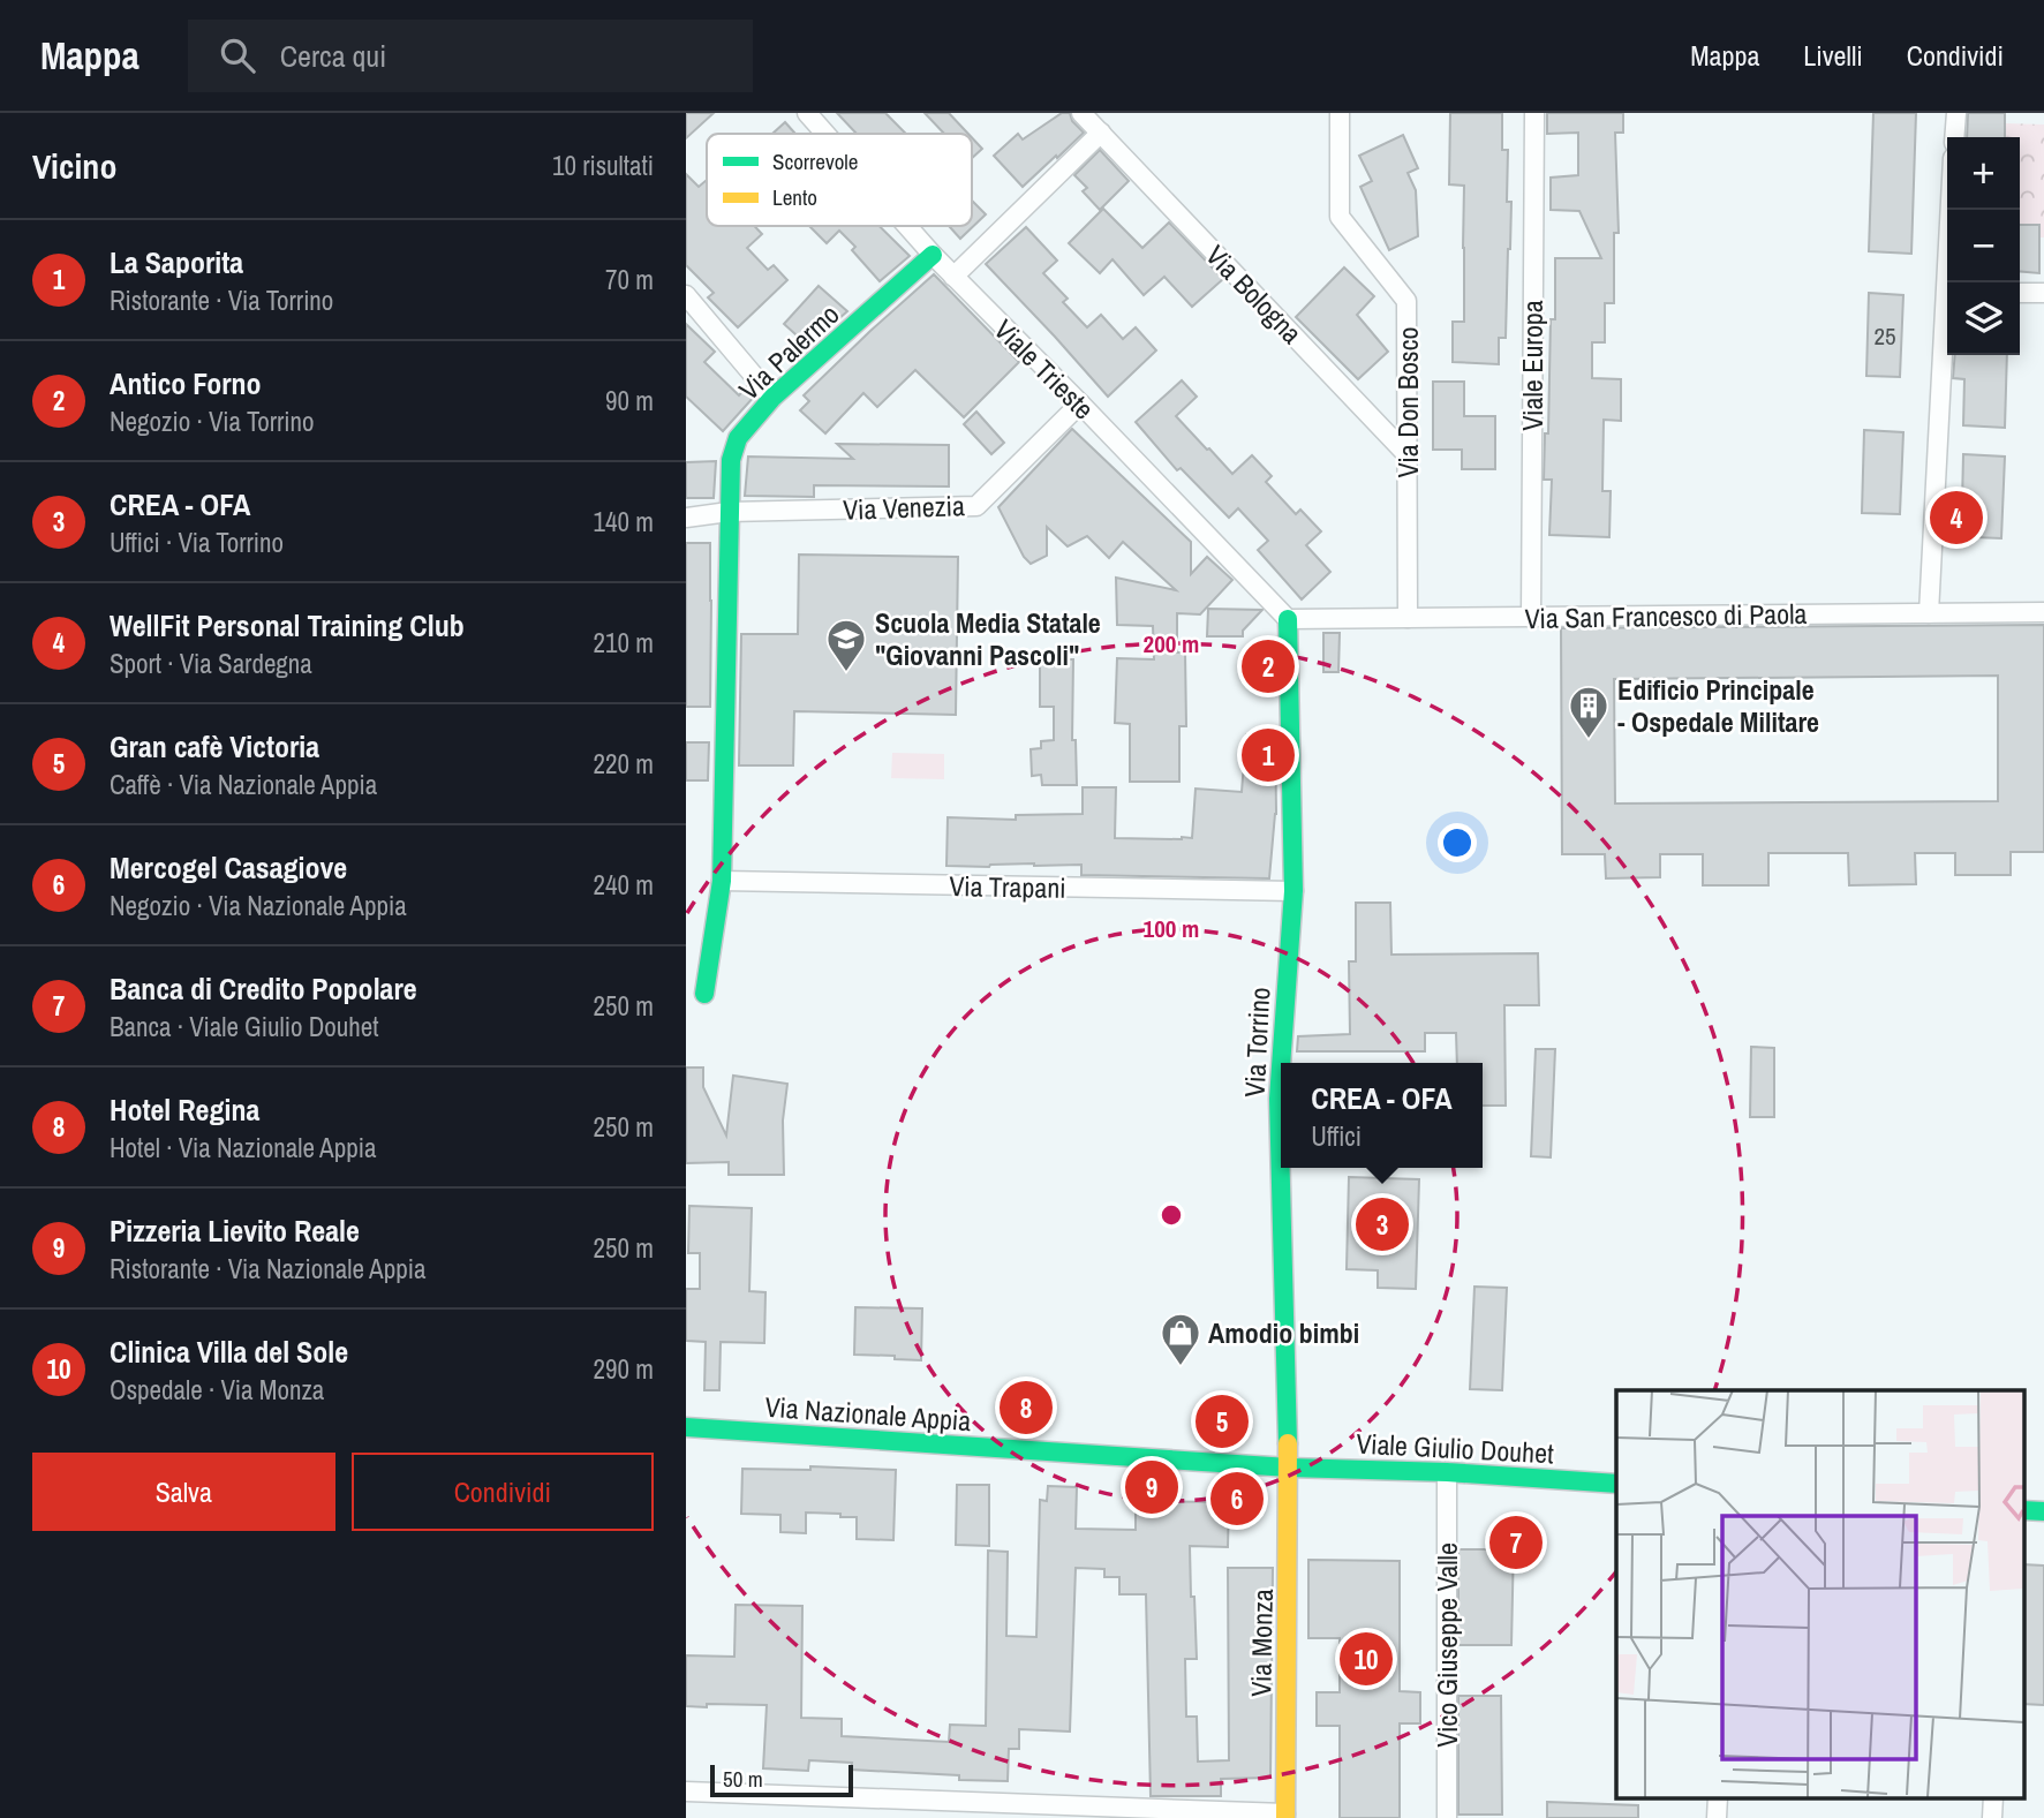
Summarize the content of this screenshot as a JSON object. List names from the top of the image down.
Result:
{
  "streets": {
    "street": [
      "Via Bologna",
      "Via Palermo",
      "Viale Europa",
      "Viale Trieste",
      "Via Don Bosco",
      "Via Venezia",
      "Via San Francesco di Paola",
      "Via Trapani",
      "Via Torrino",
      "Via Nazionale Appia",
      "Viale Giulio Douhet",
      "Via Monza",
      "Vico Giuseppe Valle"
    ]
  },
  "crossings": [
    ["Via Bologna", "Via Don Bosco"],
    ["Via Palermo", "Viale Trieste"],
    ["Via Palermo", "Via Venezia"],
    ["Via Palermo", "Via Trapani"],
    ["Viale Europa", "Via San Francesco di Paola"],
    ["Viale Trieste", "Via Venezia"],
    ["Viale Trieste", "Via San Francesco di Paola"],
    ["Viale Trieste", "Via Torrino"],
    ["Via Don Bosco", "Via San Francesco di Paola"],
    ["Via San Francesco di Paola", "Via Torrino"],
    ["Via Trapani", "Via Torrino"],
    ["Via Torrino", "Via Nazionale Appia"],
    ["Via Torrino", "Viale Giulio Douhet"],
    ["Via Torrino", "Via Monza"],
    ["Via Nazionale Appia", "Viale Giulio Douhet"],
    ["Via Nazionale Appia", "Via Monza"],
    ["Viale Giulio Douhet", "Via Monza"],
    ["Viale Giulio Douhet", "Vico Giuseppe Valle"]
  ],
  "places": {
    "school or university": ["Scuola Media Statale \"Giovanni Pascoli\""],
    "building": ["Edificio Principale - Ospedale Militare"],
    "shop": ["Amodio bimbi"]
  },
  "house_numbers": ["25"],
  "legend": ["Scorrevole", "Lento"],
  "scale_bar": "50 m",
  "page": {
    "header": "Mappa",
    "search": "Cerca qui",
    "nav": ["Mappa", "Livelli", "Condividi"],
    "heading": ["Vicino", "10 risultati"],
    "map_buttons": ["+", "−"],
    "list": [
      {
        "mark": "1",
        "name": "La Saporita",
        "note": "Ristorante · Via Torrino",
        "value": "70 m"
      },
      {
        "mark": "2",
        "name": "Antico Forno",
        "note": "Negozio · Via Torrino",
        "value": "90 m"
      },
      {
        "mark": "3",
        "name": "CREA - OFA",
        "note": "Uffici · Via Torrino",
        "value": "140 m"
      },
      {
        "mark": "4",
        "name": "WellFit Personal Training Club",
        "note": "Sport · Via Sardegna",
        "value": "210 m"
      },
      {
        "mark": "5",
        "name": "Gran cafè Victoria",
        "note": "Caffè · Via Nazionale Appia",
        "value": "220 m"
      },
      {
        "mark": "6",
        "name": "Mercogel Casagiove",
        "note": "Negozio · Via Nazionale Appia",
        "value": "240 m"
      },
      {
        "mark": "7",
        "name": "Banca di Credito Popolare",
        "note": "Banca · Viale Giulio Douhet",
        "value": "250 m"
      },
      {
        "mark": "8",
        "name": "Hotel Regina",
        "note": "Hotel · Via Nazionale Appia",
        "value": "250 m"
      },
      {
        "mark": "9",
        "name": "Pizzeria Lievito Reale",
        "note": "Ristorante · Via Nazionale Appia",
        "value": "250 m"
      },
      {
        "mark": "10",
        "name": "Clinica Villa del Sole",
        "note": "Ospedale · Via Monza",
        "value": "290 m"
      }
    ],
    "pins": [
      "4",
      "2",
      "1",
      "3",
      "8",
      "5",
      "9",
      "6",
      "7",
      "10"
    ],
    "popup": ["CREA - OFA", "Uffici"],
    "buttons": ["Salva", "Condividi"],
    "scale": "50 m"
  },
  "rings": ["200 m", "100 m"]
}
